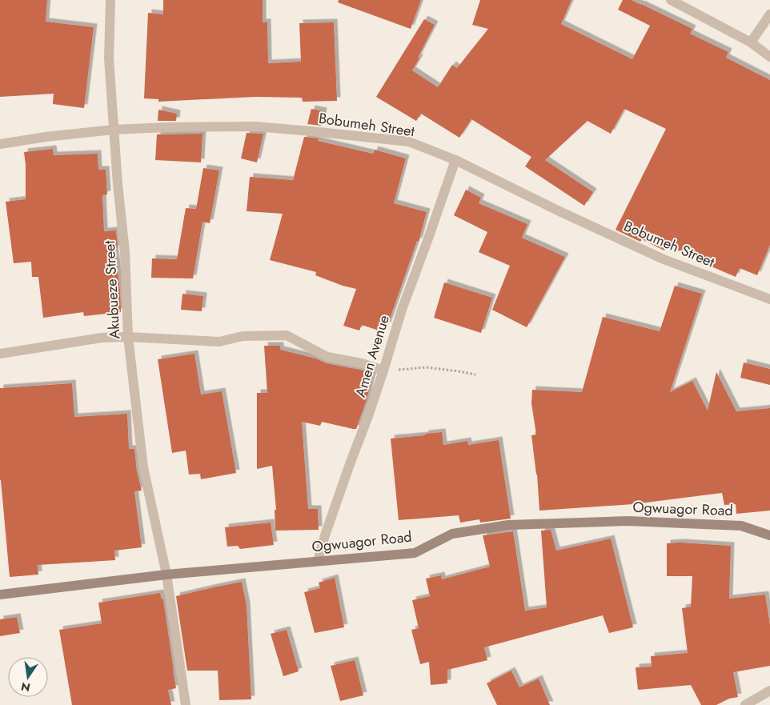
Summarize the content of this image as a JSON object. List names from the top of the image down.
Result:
{
  "streets": {
    "street": [
      "Bobumeh Street",
      "Akubueze Street",
      "Amen Avenue",
      "Ogwuagor Road"
    ]
  },
  "crossings": [
    ["Bobumeh Street", "Akubueze Street"],
    ["Bobumeh Street", "Amen Avenue"],
    ["Akubueze Street", "Ogwuagor Road"],
    ["Amen Avenue", "Ogwuagor Road"]
  ],
  "north": "bottom"
}
